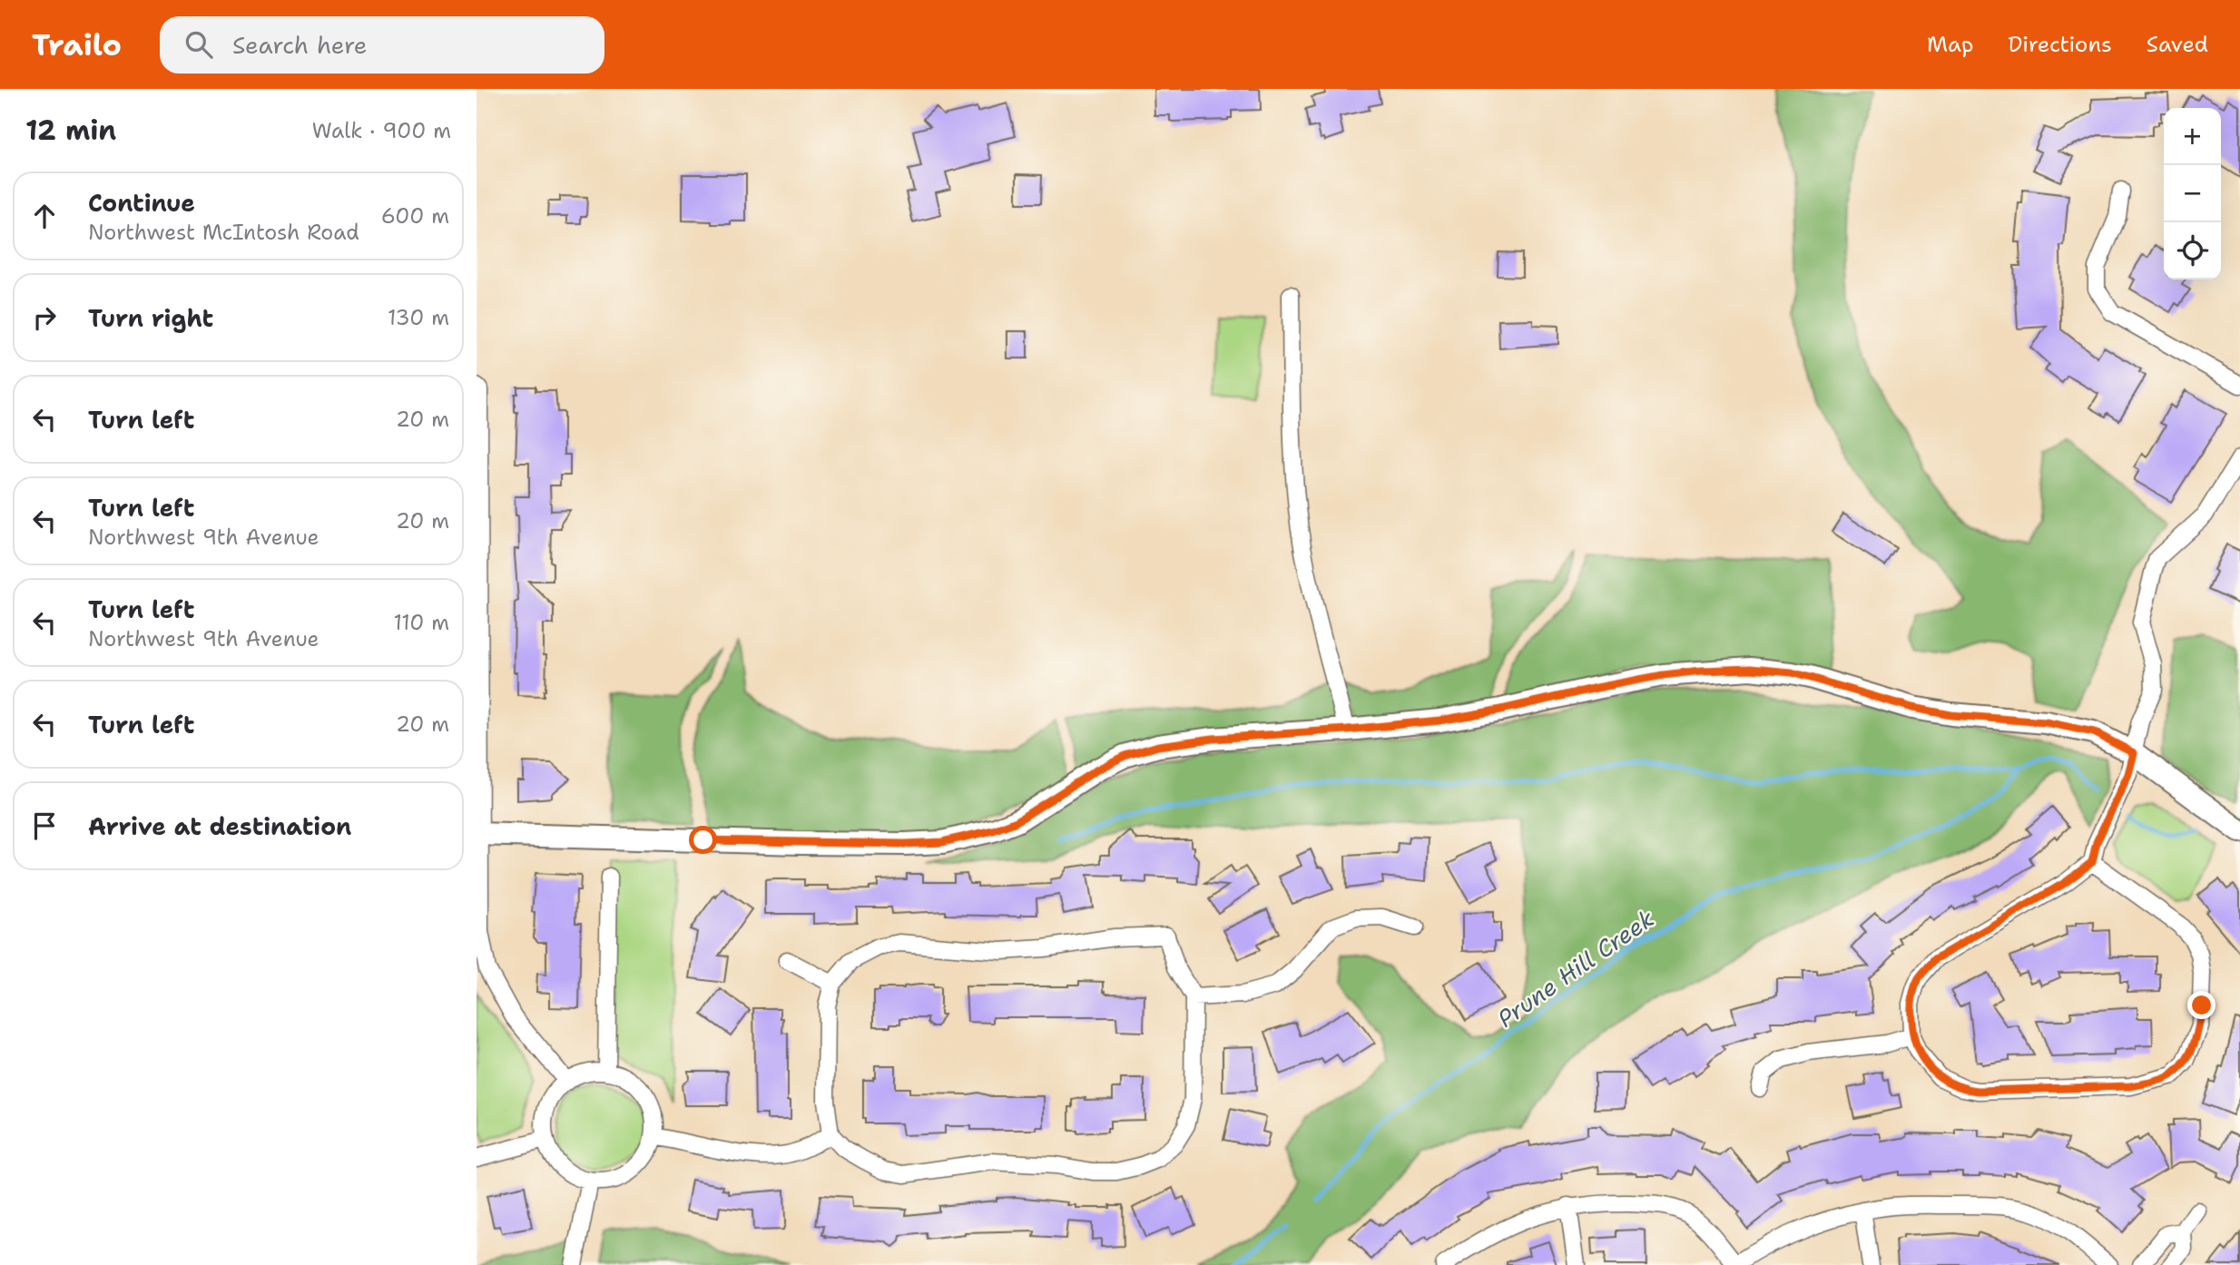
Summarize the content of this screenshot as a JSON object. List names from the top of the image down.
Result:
{
  "water": ["Prune Hill Creek"],
  "page": {
    "header": "Trailo",
    "search": "Search here",
    "nav": ["Map", "Directions", "Saved"],
    "heading": ["12 min", "Walk · 900 m"],
    "map_buttons": ["+", "−"],
    "list": [
      ["Continue", "Northwest McIntosh Road", "600 m"],
      ["Turn right", "130 m"],
      ["Turn left", "20 m"],
      ["Turn left", "Northwest 9th Avenue", "20 m"],
      ["Turn left", "Northwest 9th Avenue", "110 m"],
      ["Turn left", "20 m"],
      "Arrive at destination"
    ]
  }
}
